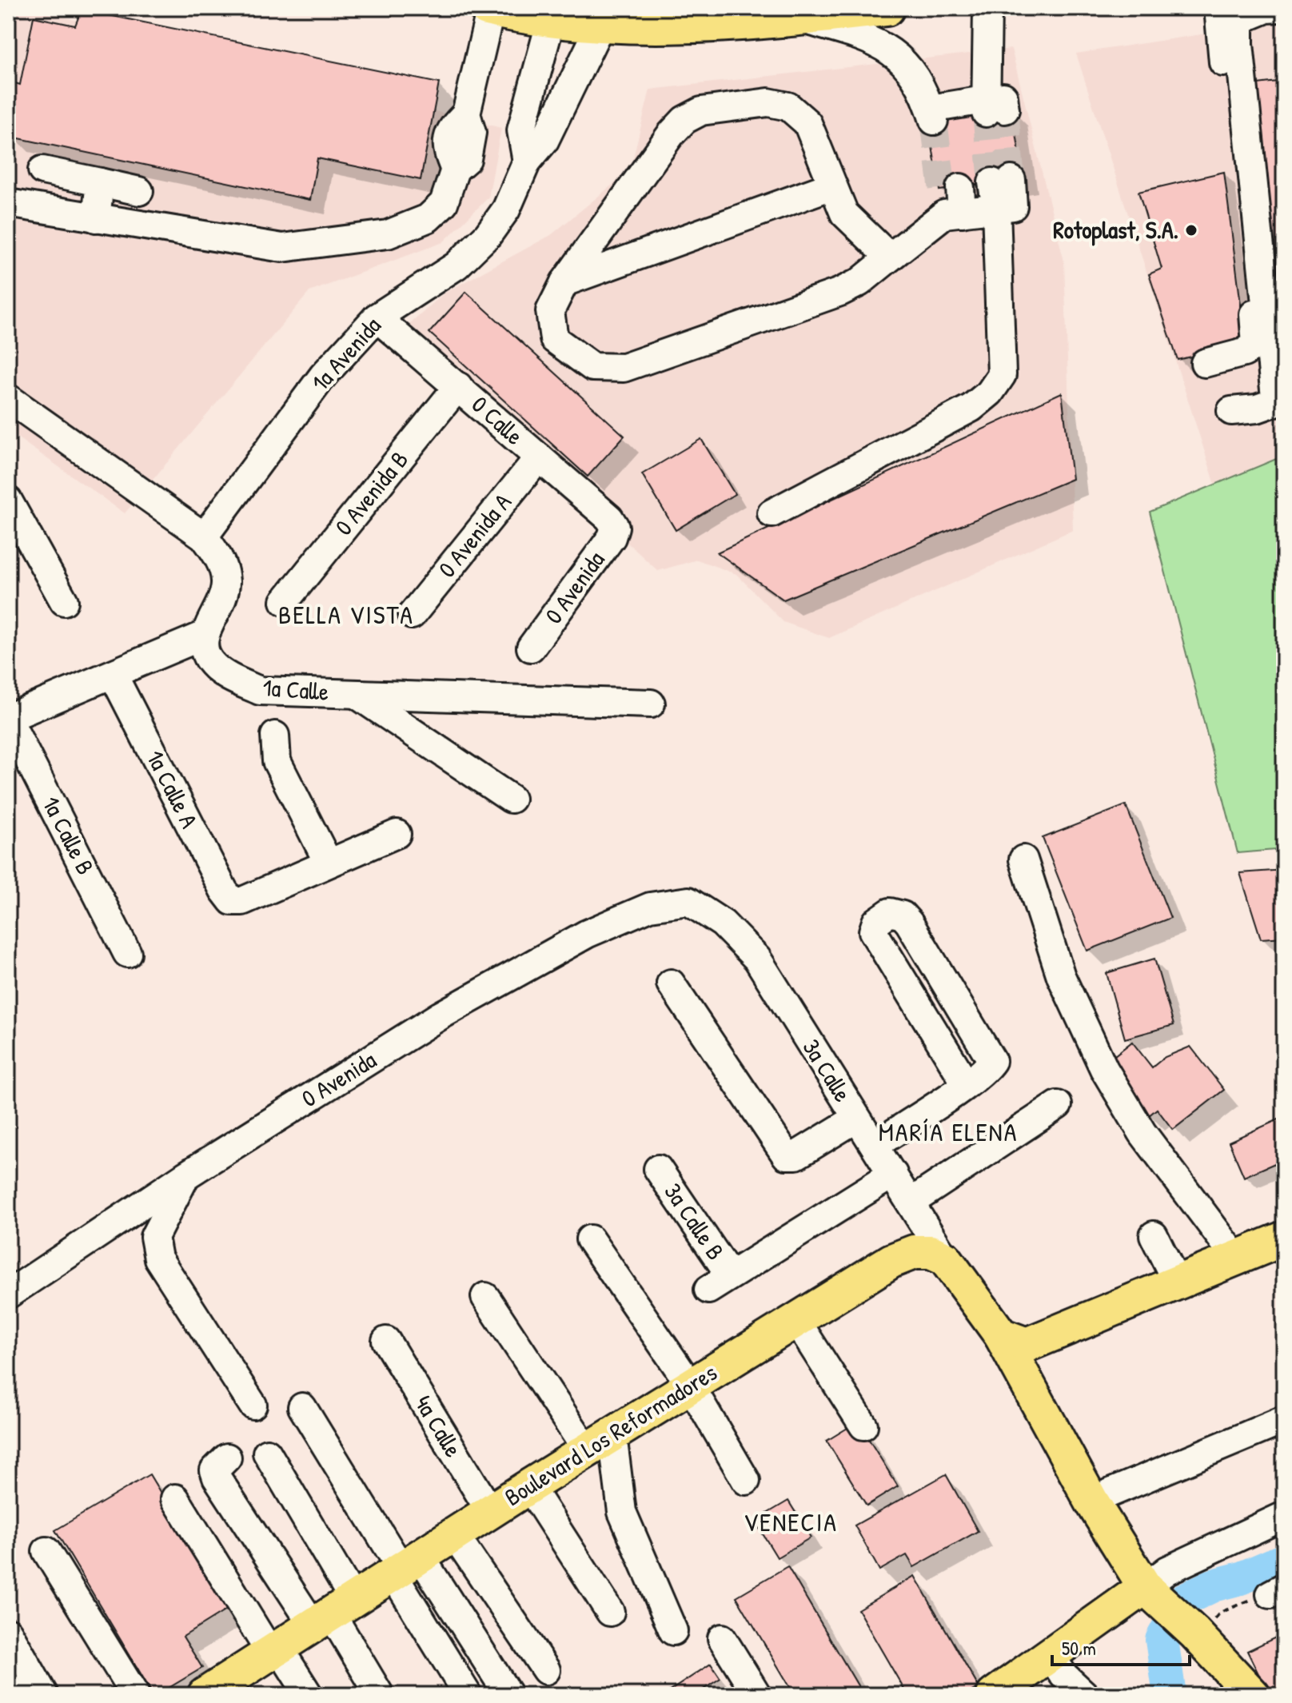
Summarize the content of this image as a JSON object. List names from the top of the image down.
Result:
{
  "streets": {
    "main road": ["Boulevard Los Reformadores"],
    "street": [
      "1a Avenida",
      "0 Calle",
      "0 Avenida B",
      "0 Avenida A",
      "0 Avenida",
      "1a Calle",
      "1a Calle A",
      "1a Calle B",
      "3a Calle",
      "3a Calle B",
      "4a Calle"
    ]
  },
  "crossings": [
    ["1a Avenida", "0 Calle"],
    ["0 Calle", "0 Avenida B"],
    ["0 Calle", "0 Avenida A"],
    ["0 Calle", "0 Avenida"],
    ["0 Avenida", "3a Calle"],
    ["3a Calle", "3a Calle B"],
    ["3a Calle", "Boulevard Los Reformadores"],
    ["4a Calle", "Boulevard Los Reformadores"]
  ],
  "districts": ["BELLA VISTA", "MARÍA ELENA", "VENECIA"],
  "places": ["Rotoplast, S.A."],
  "scale_bar": "50 m"
}
